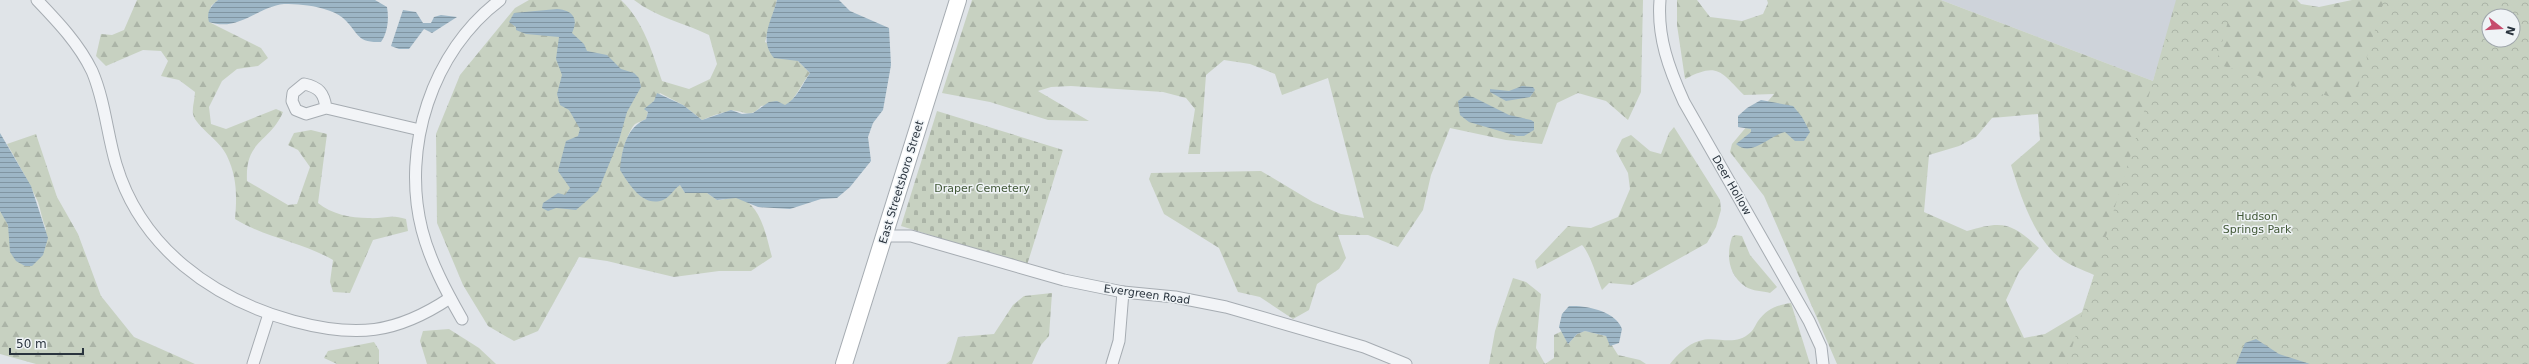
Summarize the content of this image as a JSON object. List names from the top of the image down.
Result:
{
  "streets": {
    "main road": ["East Streetsboro Street"],
    "street": ["Deer Hollow", "Evergreen Road"]
  },
  "crossings": [
    ["East Streetsboro Street", "Evergreen Road"]
  ],
  "parks": ["Draper Cemetery", "Hudson Springs Park"],
  "scale_bar": "50 m",
  "north": "right"
}
